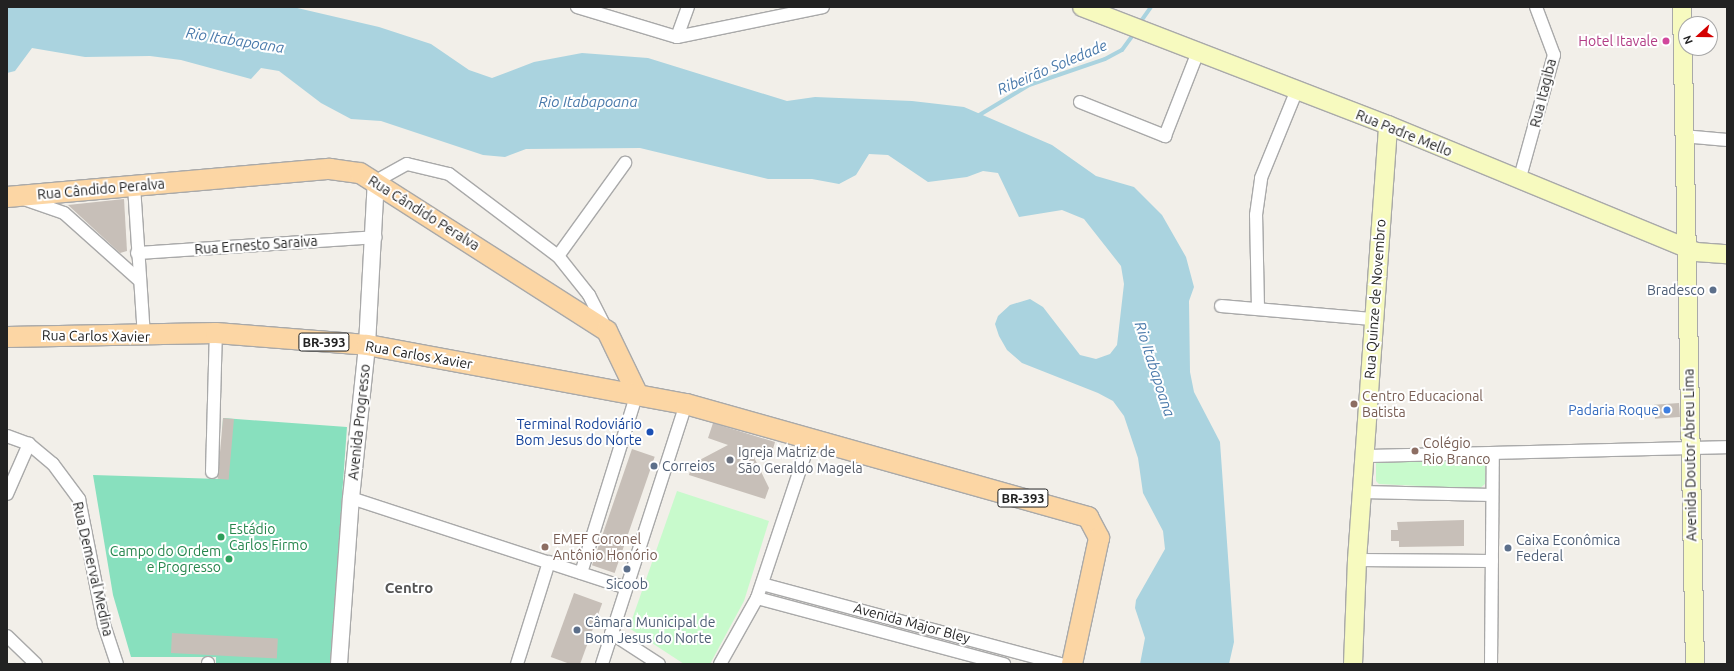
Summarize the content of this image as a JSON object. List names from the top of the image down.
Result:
{
  "streets": {
    "main road": [
      "Rua Padre Mello",
      "Rua Cândido Peralva",
      "Rua Quinze de Novembro",
      "Rua Carlos Xavier",
      "BR-393",
      "Avenida Doutor Abreu Lima"
    ],
    "street": [
      "Rua Itagiba",
      "Rua Ernesto Saraiva",
      "Avenida Progresso",
      "Rua Demerval Medina",
      "Avenida Major Bley"
    ]
  },
  "crossings": [
    ["Rua Itagiba", "Rua Padre Mello"],
    ["Rua Padre Mello", "Rua Quinze de Novembro"],
    ["Rua Padre Mello", "Avenida Doutor Abreu Lima"],
    ["Rua Cândido Peralva", "Avenida Progresso"],
    ["Rua Ernesto Saraiva", "Avenida Progresso"],
    ["Rua Carlos Xavier", "BR-393"],
    ["Rua Carlos Xavier", "Avenida Progresso"]
  ],
  "districts": ["Centro"],
  "water": ["Rio Itabapoana", "Ribeirão Soledade"],
  "places": [
    "Hotel Itavale",
    "Bradesco",
    "Centro Educacional Batista",
    "Padaria Roque",
    "Terminal Rodoviário Bom Jesus do Norte",
    "Colégio Rio Branco",
    "Igreja Matriz de São Geraldo Magela",
    "Correios",
    "Estádio Carlos Firmo",
    "EMEF Coronel Antônio Honório",
    "Caixa Econômica Federal",
    "Campo do Ordem e Progresso",
    "Sicoob",
    "Câmara Municipal de Bom Jesus do Norte"
  ],
  "north": "left"
}
